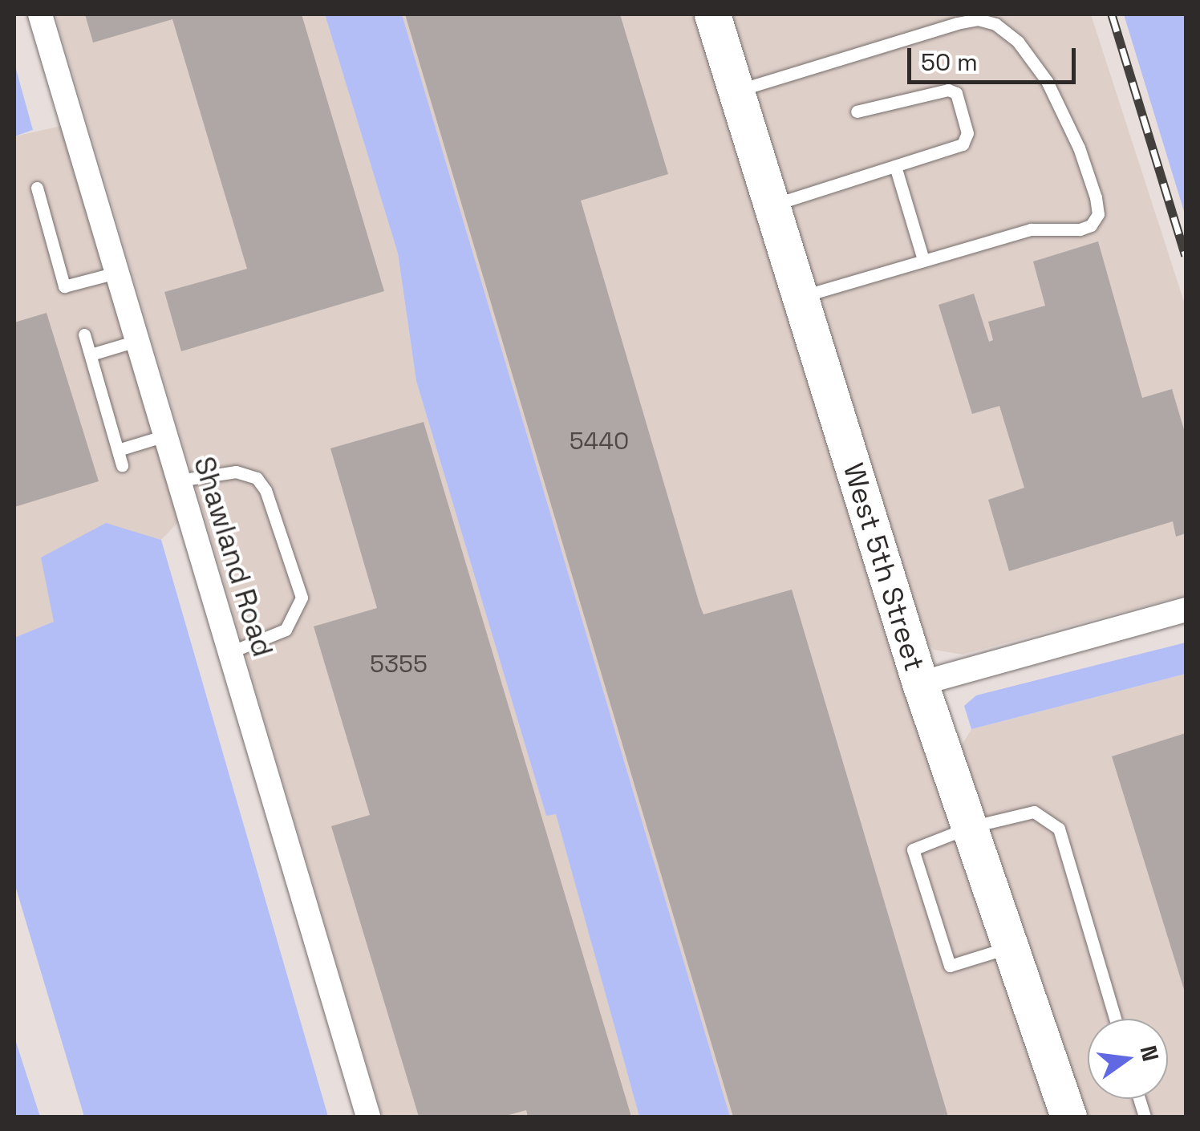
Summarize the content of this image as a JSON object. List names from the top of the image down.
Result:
{
  "streets": {
    "street": ["Shawland Road", "West 5th Street"]
  },
  "house_numbers": ["5440", "5355"],
  "scale_bar": "50 m",
  "north": "right"
}
